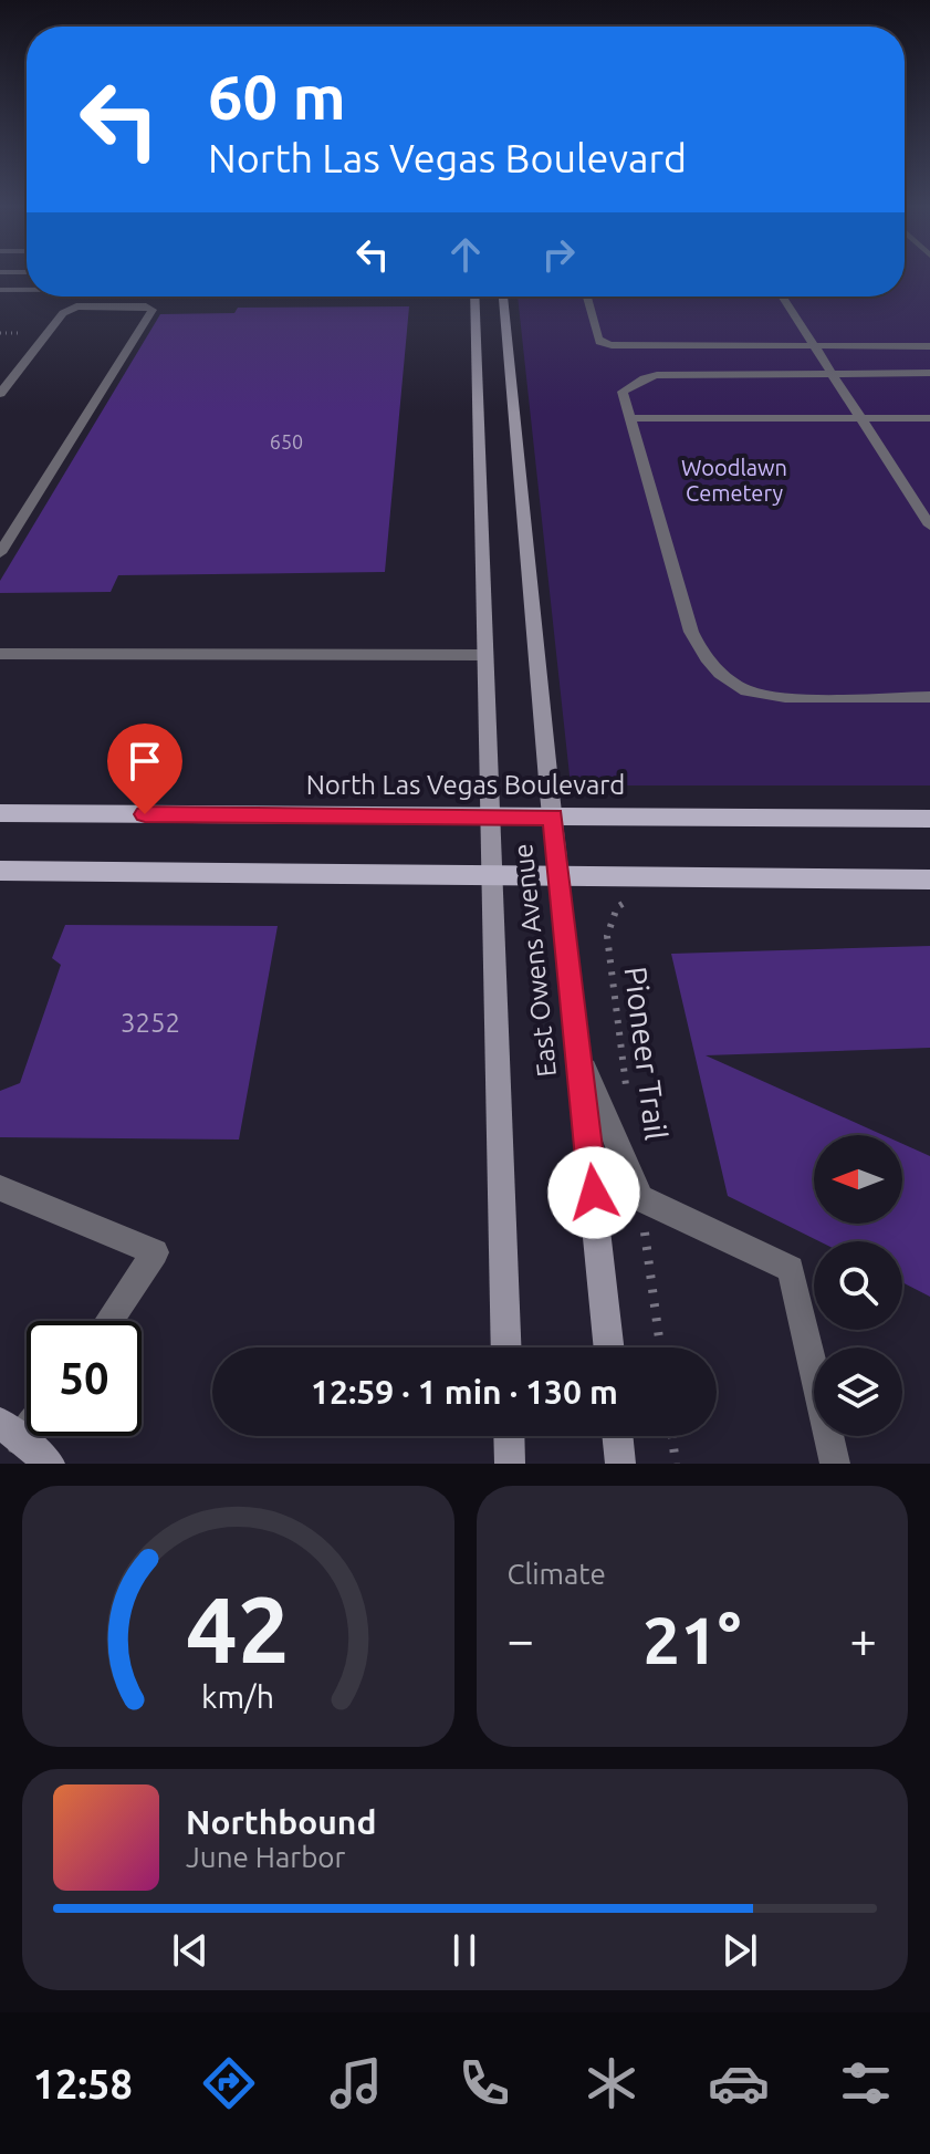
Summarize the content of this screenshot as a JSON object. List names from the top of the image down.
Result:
{
  "streets": {
    "main road": ["North Las Vegas Boulevard", "East Owens Avenue"],
    "path": ["Pioneer Trail"]
  },
  "crossings": [
    ["North Las Vegas Boulevard", "East Owens Avenue"]
  ],
  "parks": ["Woodlawn Cemetery"],
  "house_numbers": ["650", "3252"],
  "north": "left",
  "page": {
    "turn": ["60 m", "North Las Vegas Boulevard"],
    "limit": "50",
    "trip": "12:59 · 1 min · 130 m",
    "tile": "Climate",
    "heat": ["−", "21°", "+"],
    "song": ["Northbound", "June Harbor"],
    "tabs": "12:58",
    "gauge": ["42", "km/h"]
  }
}
